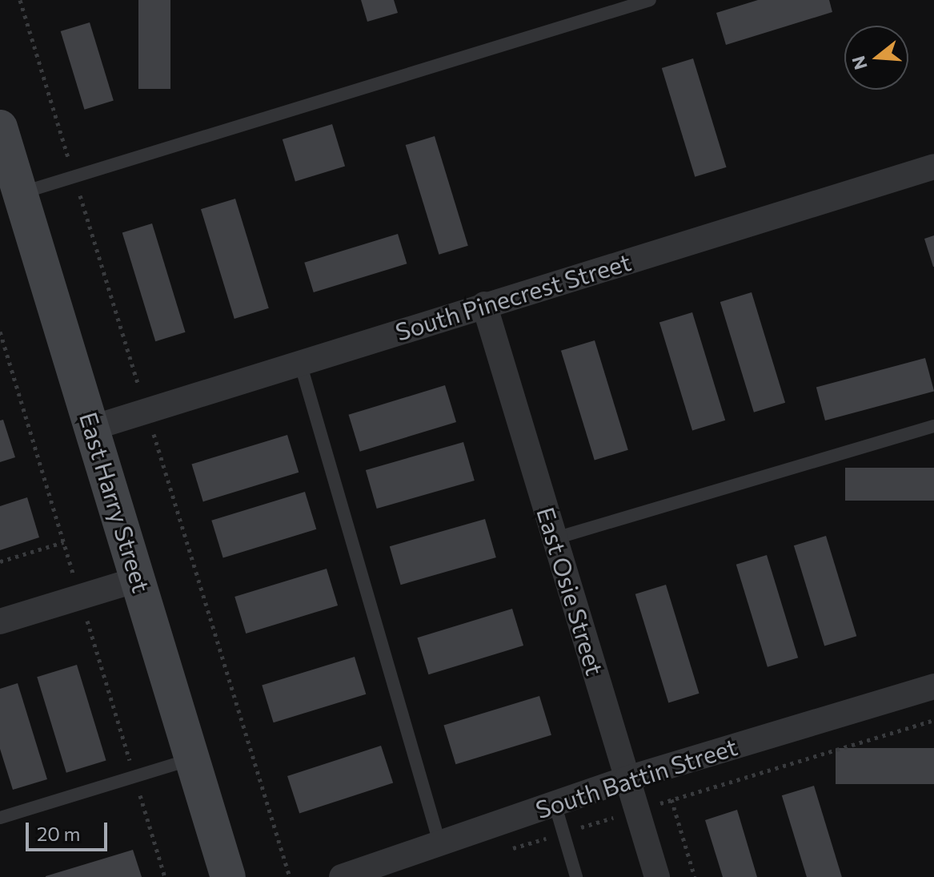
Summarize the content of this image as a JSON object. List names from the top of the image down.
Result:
{
  "streets": {
    "main road": ["East Harry Street"],
    "street": ["South Pinecrest Street", "East Osie Street", "South Battin Street"]
  },
  "crossings": [
    ["South Pinecrest Street", "East Harry Street"],
    ["South Pinecrest Street", "East Osie Street"],
    ["East Osie Street", "South Battin Street"]
  ],
  "scale_bar": "20 m",
  "north": "left"
}
